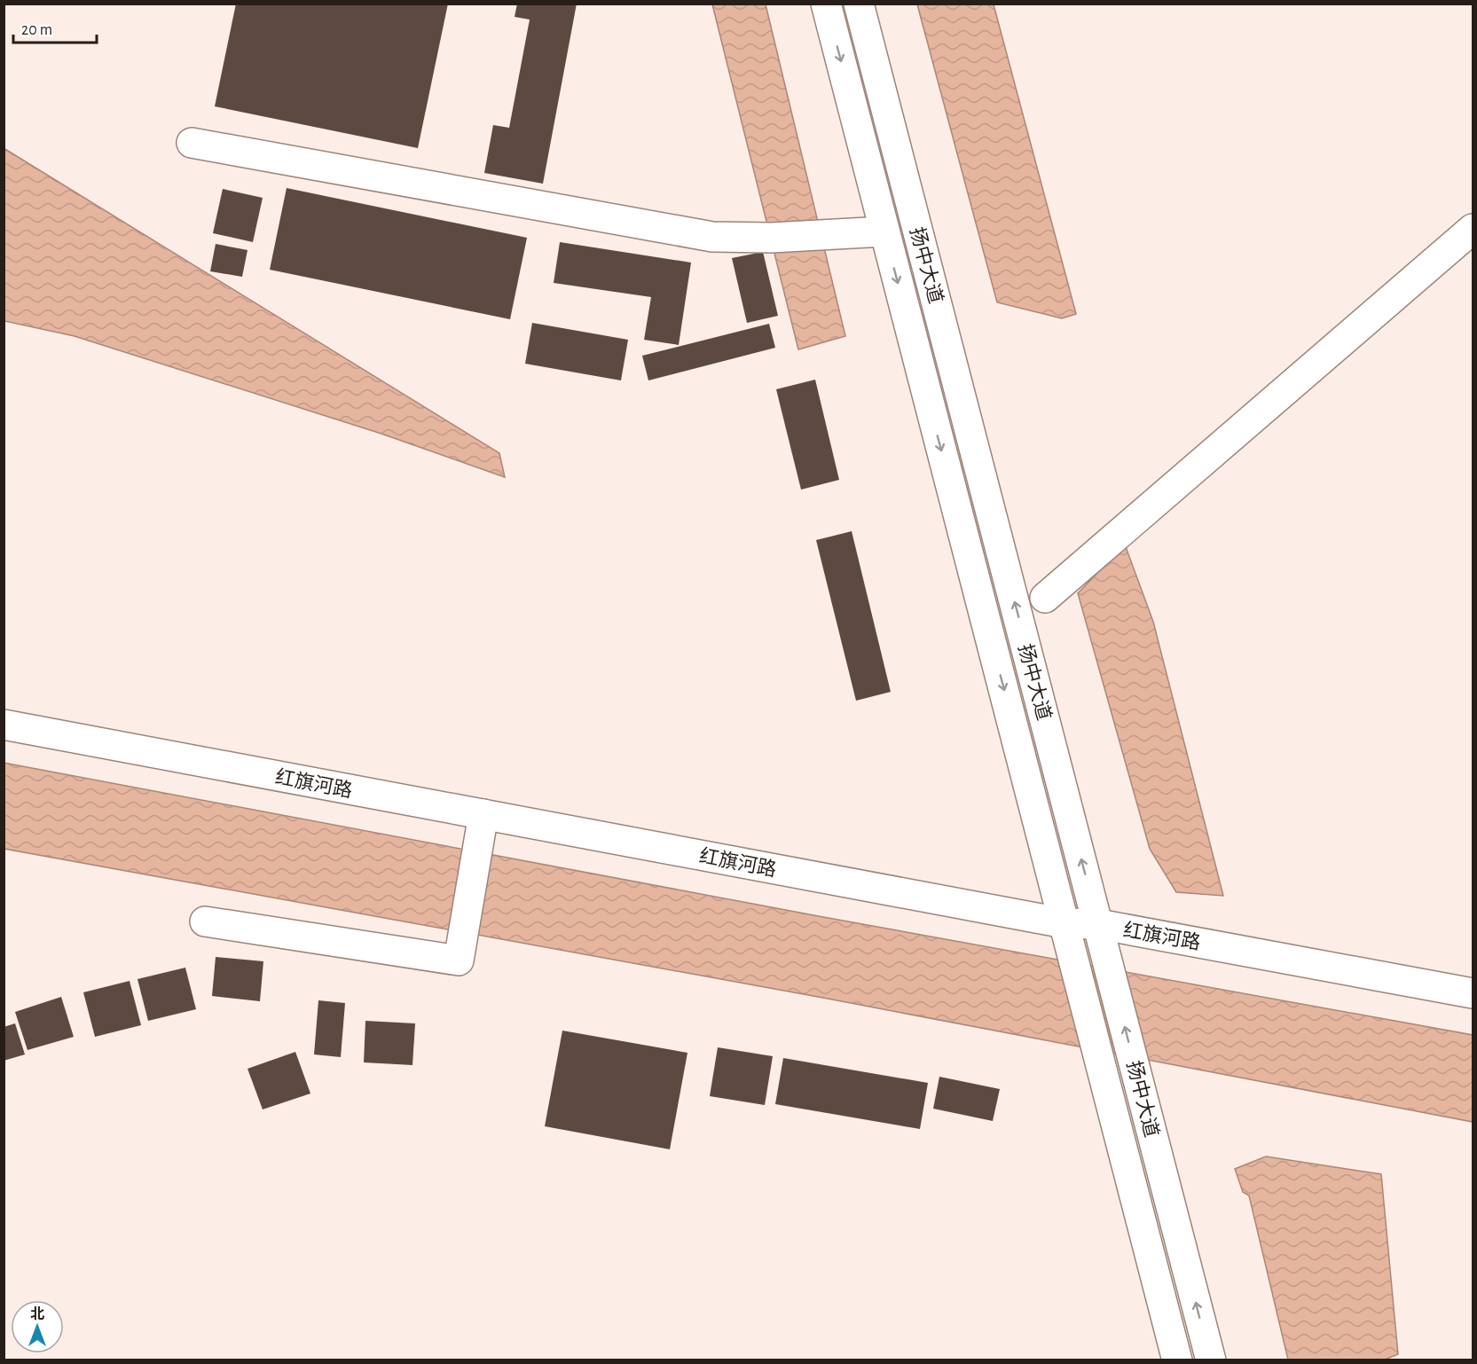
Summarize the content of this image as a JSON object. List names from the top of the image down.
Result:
{
  "streets": {
    "main road": ["扬中大道", "红旗河路"]
  },
  "crossings": [
    ["扬中大道", "红旗河路"]
  ],
  "scale_bar": "20 m",
  "north": "top"
}
